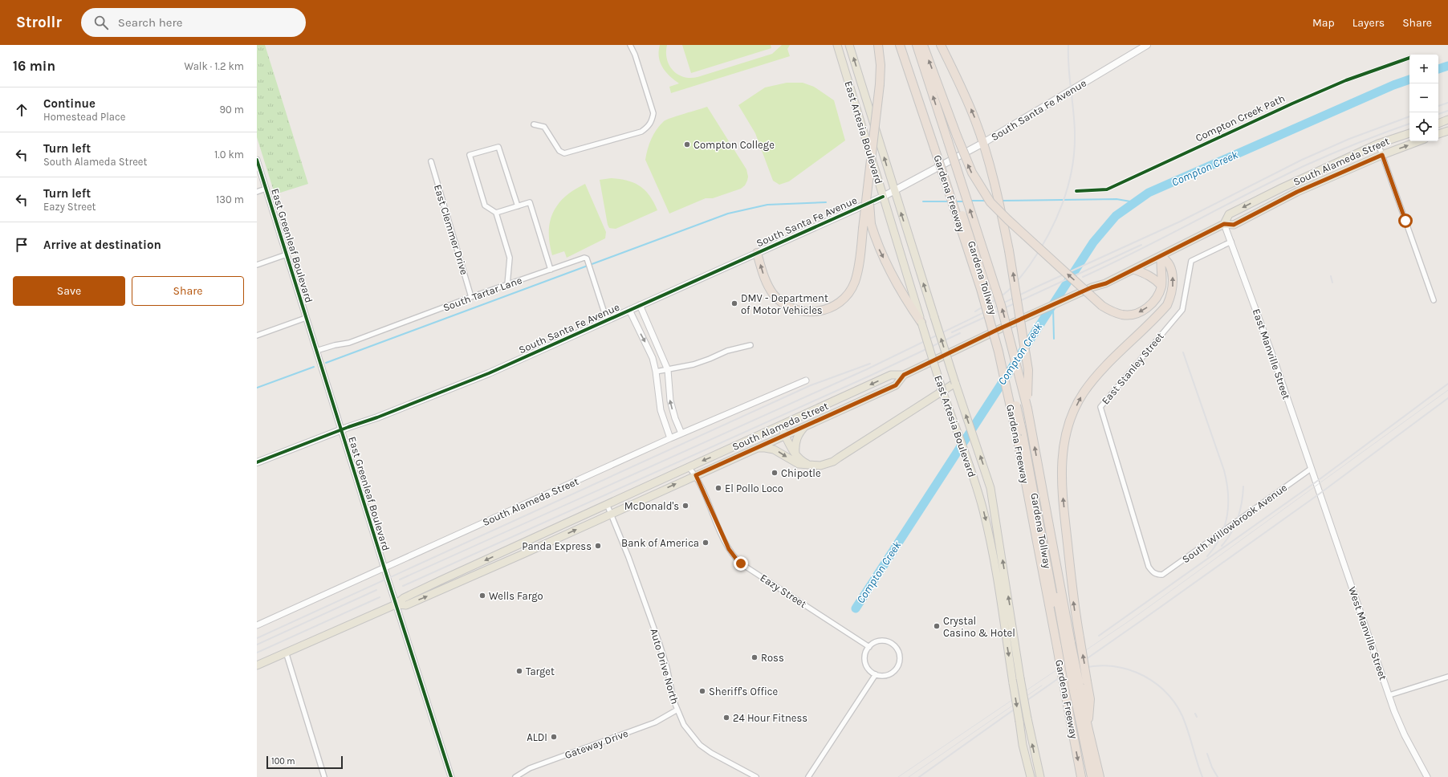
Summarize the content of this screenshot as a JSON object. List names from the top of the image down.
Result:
{
  "streets": {
    "highway": ["Gardena Freeway", "Gardena Tollway"],
    "main road": ["South Santa Fe Avenue", "East Artesia Boulevard", "South Alameda Street"],
    "street": [
      "East Clemmer Drive",
      "East Greenleaf Boulevard",
      "South Tartar Lane",
      "East Manville Street",
      "East Stanley Street",
      "South Willowbrook Avenue",
      "Eazy Street",
      "West Manville Street",
      "Auto Drive North",
      "Gateway Drive"
    ],
    "cycle path": ["Compton Creek Path"]
  },
  "crossings": [
    ["South Santa Fe Avenue", "East Artesia Boulevard"],
    ["South Santa Fe Avenue", "East Greenleaf Boulevard"],
    ["South Santa Fe Avenue", "South Tartar Lane"],
    ["South Alameda Street", "East Greenleaf Boulevard"],
    ["South Alameda Street", "East Manville Street"],
    ["South Alameda Street", "Eazy Street"],
    ["South Alameda Street", "Auto Drive North"],
    ["Gardena Freeway", "Gardena Tollway"],
    ["East Clemmer Drive", "South Tartar Lane"],
    ["East Greenleaf Boulevard", "South Tartar Lane"],
    ["East Manville Street", "East Stanley Street"],
    ["East Manville Street", "South Willowbrook Avenue"],
    ["East Manville Street", "West Manville Street"],
    ["East Stanley Street", "South Willowbrook Avenue"],
    ["Auto Drive North", "Gateway Drive"]
  ],
  "water": ["Compton Creek"],
  "places": [
    "Compton College",
    "DMV - Department of Motor Vehicles",
    "Chipotle",
    "El Pollo Loco",
    "McDonald's",
    "Bank of America",
    "Panda Express",
    "Wells Fargo",
    "Crystal Casino & Hotel",
    "Ross",
    "Target",
    "Sheriff's Office",
    "24 Hour Fitness",
    "ALDI"
  ],
  "scale_bar": "100 m",
  "page": {
    "header": "Strollr",
    "search": "Search here",
    "nav": ["Map", "Layers", "Share"],
    "heading": ["16 min", "Walk · 1.2 km"],
    "map_buttons": ["+", "−"],
    "list": [
      ["Continue", "Homestead Place", "90 m"],
      ["Turn left", "South Alameda Street", "1.0 km"],
      ["Turn left", "Eazy Street", "130 m"],
      "Arrive at destination"
    ],
    "buttons": ["Save", "Share"],
    "scale": "100 m"
  }
}
